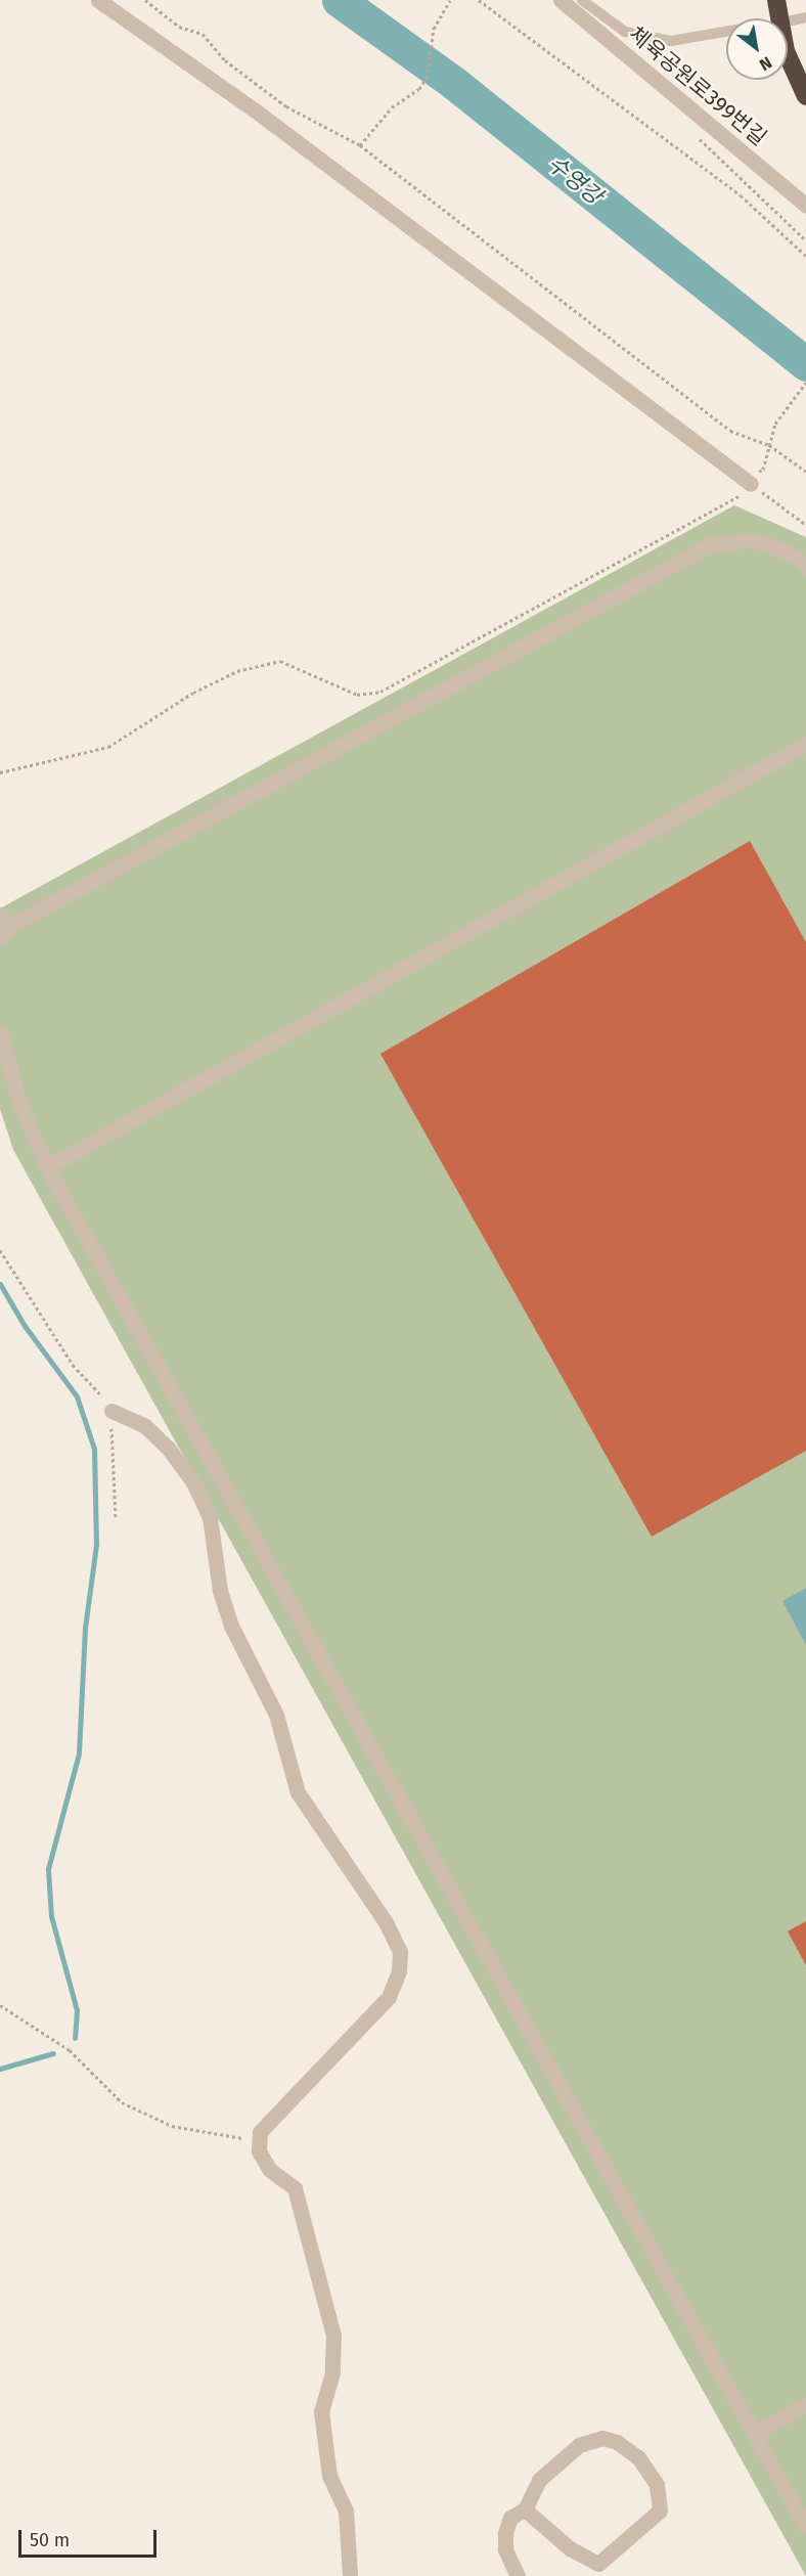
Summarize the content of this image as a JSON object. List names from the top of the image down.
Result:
{
  "streets": {
    "street": ["체육공원로399번길"]
  },
  "water": ["수영강"],
  "scale_bar": "50 m",
  "north": "bottom right"
}
